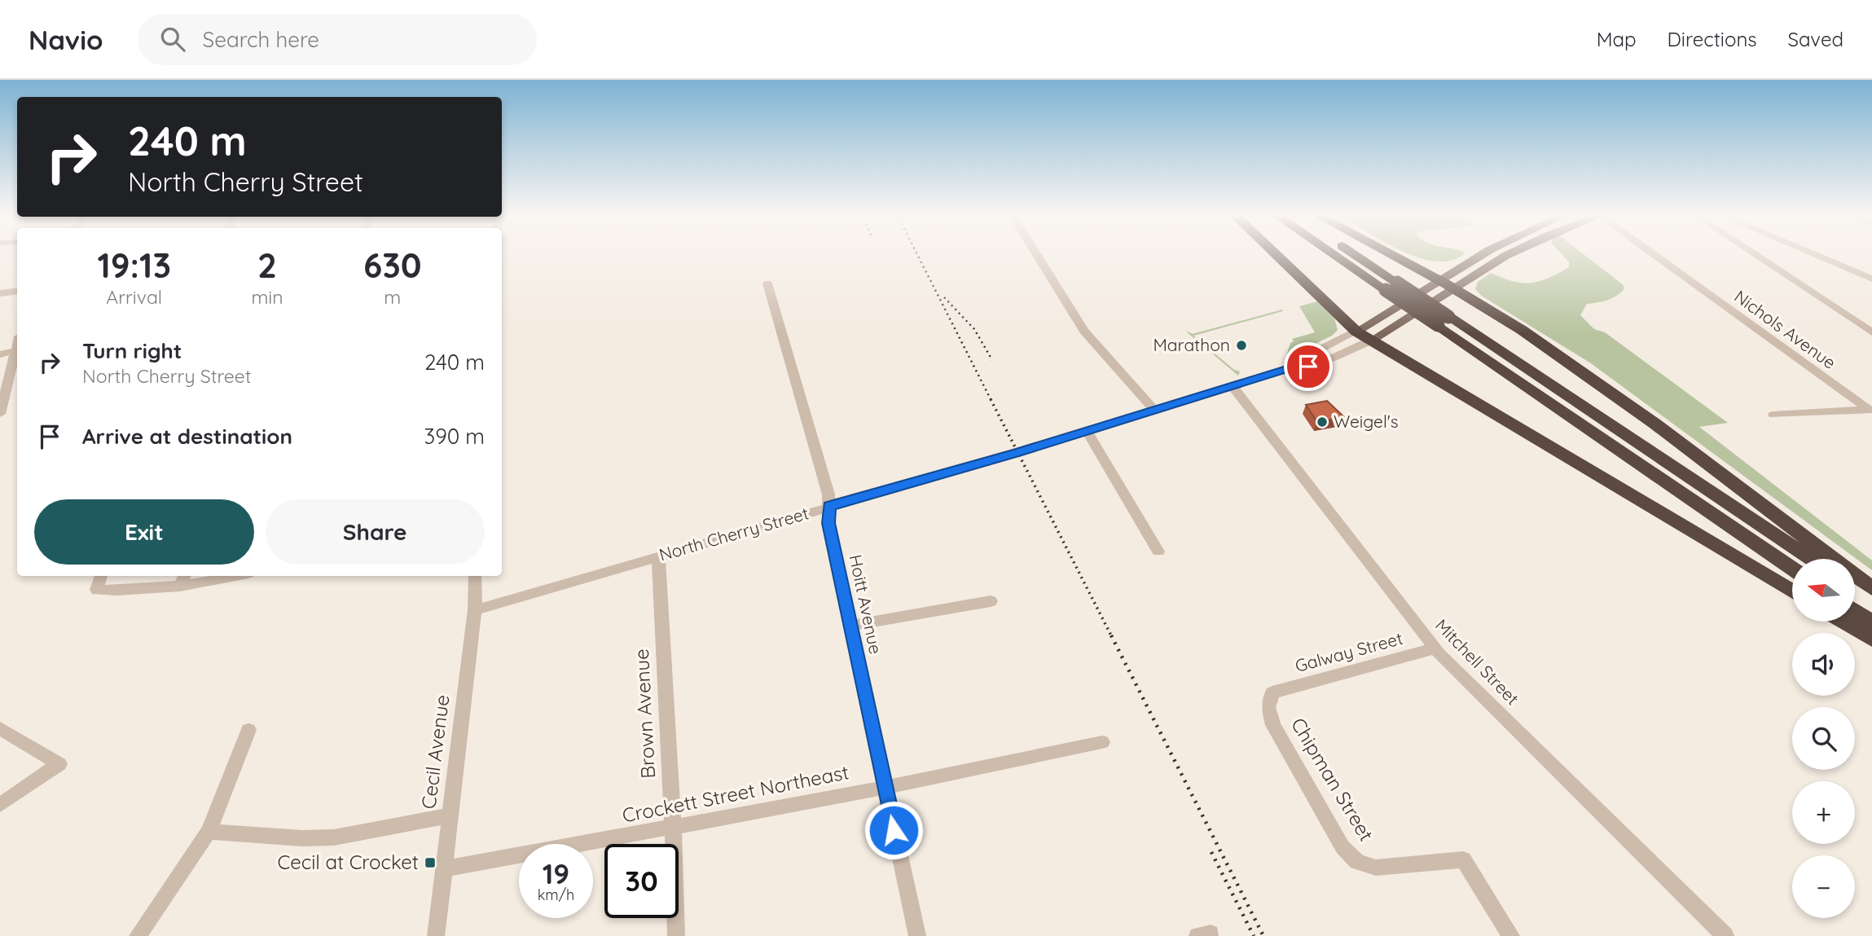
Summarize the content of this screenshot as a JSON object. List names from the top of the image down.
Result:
{
  "streets": {
    "main road": ["North Cherry Street"],
    "street": [
      "Nichols Avenue",
      "Hoitt Avenue",
      "Galway Street",
      "Mitchell Street",
      "Brown Avenue",
      "Cecil Avenue",
      "Chipman Street",
      "Crockett Street Northeast"
    ]
  },
  "crossings": [
    ["North Cherry Street", "Hoitt Avenue"],
    ["North Cherry Street", "Mitchell Street"],
    ["North Cherry Street", "Brown Avenue"],
    ["North Cherry Street", "Cecil Avenue"],
    ["Hoitt Avenue", "Crockett Street Northeast"],
    ["Galway Street", "Mitchell Street"],
    ["Galway Street", "Chipman Street"],
    ["Brown Avenue", "Crockett Street Northeast"],
    ["Cecil Avenue", "Crockett Street Northeast"]
  ],
  "places": {
    "other": ["Marathon", "Weigel's"],
    "transit": ["Cecil at Crocket"]
  },
  "north": "left",
  "page": {
    "header": "Navio",
    "search": "Search here",
    "nav": ["Map", "Directions", "Saved"],
    "turn": ["240 m", "North Cherry Street"],
    "eta": [
      "19:13",
      "Arrival",
      "2",
      "min",
      "630",
      "m"
    ],
    "list": [
      {
        "name": "Turn right",
        "note": "North Cherry Street",
        "value": "240 m"
      },
      {
        "name": "Arrive at destination",
        "value": "390 m"
      }
    ],
    "buttons": ["Exit", "Share"],
    "map_buttons": ["+", "−"],
    "speed": "19 km/h",
    "limit": "30"
  }
}
